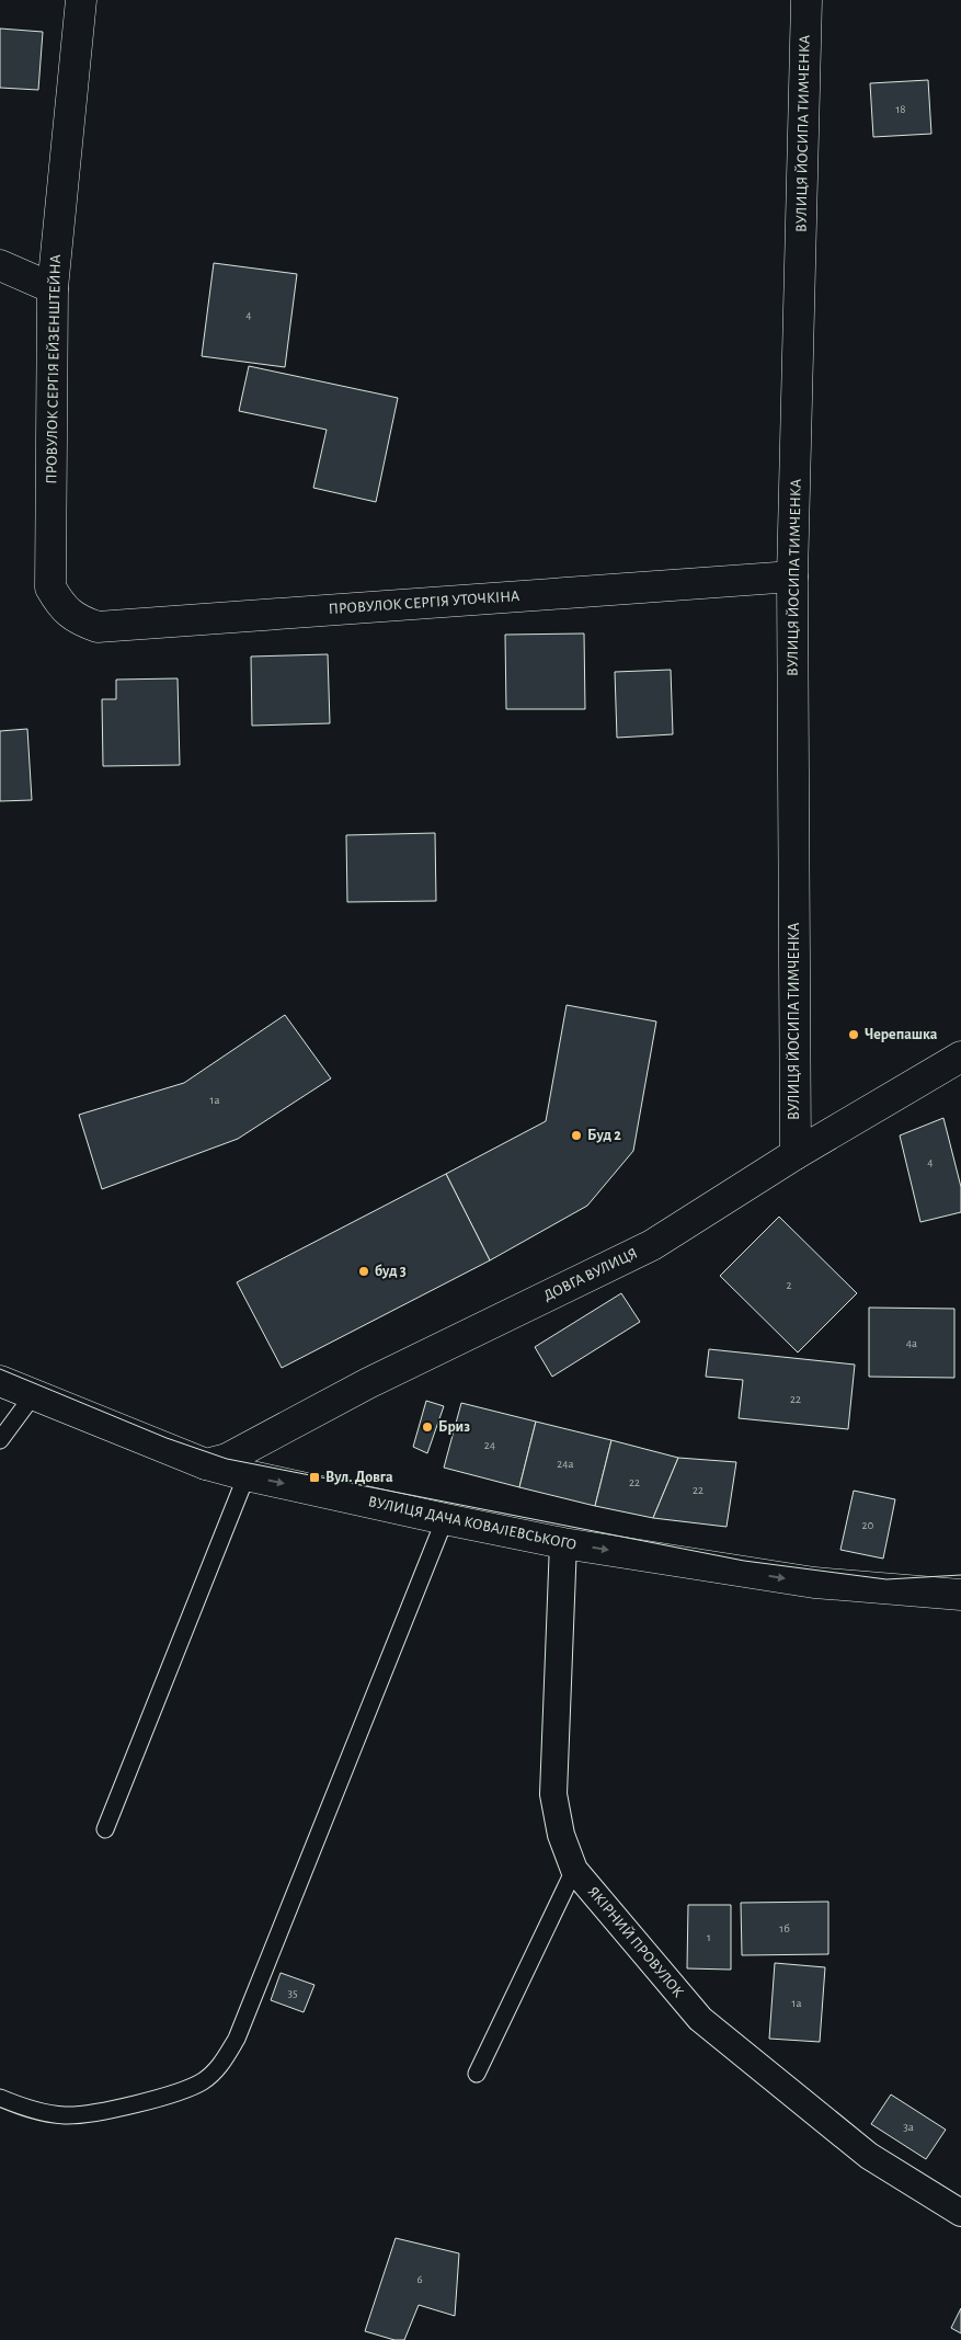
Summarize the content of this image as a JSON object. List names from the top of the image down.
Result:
{
  "streets": {
    "street": [
      "ВУЛИЦЯ ЙОСИПА ТИМЧЕНКА",
      "ПРОВУЛОК СЕРГІЯ ЕЙЗЕНШТЕЙНА",
      "ПРОВУЛОК СЕРГІЯ УТОЧКІНА",
      "ДОВГА ВУЛИЦЯ",
      "ВУЛИЦЯ ДАЧА КОВАЛЕВСЬКОГО",
      "ЯКІРНИЙ ПРОВУЛОК"
    ]
  },
  "crossings": [
    ["ВУЛИЦЯ ЙОСИПА ТИМЧЕНКА", "ПРОВУЛОК СЕРГІЯ УТОЧКІНА"],
    ["ВУЛИЦЯ ЙОСИПА ТИМЧЕНКА", "ДОВГА ВУЛИЦЯ"],
    ["ПРОВУЛОК СЕРГІЯ ЕЙЗЕНШТЕЙНА", "ПРОВУЛОК СЕРГІЯ УТОЧКІНА"],
    ["ДОВГА ВУЛИЦЯ", "ВУЛИЦЯ ДАЧА КОВАЛЕВСЬКОГО"],
    ["ВУЛИЦЯ ДАЧА КОВАЛЕВСЬКОГО", "ЯКІРНИЙ ПРОВУЛОК"]
  ],
  "one_way": ["ВУЛИЦЯ ДАЧА КОВАЛЕВСЬКОГО"],
  "places": {
    "other": [
      "Черепашка",
      "Буд 2",
      "буд 3",
      "Бриз"
    ],
    "transit": ["Вул. Довга"]
  },
  "house_numbers": [
    "18",
    "4",
    "1а",
    "4",
    "2",
    "4а",
    "22",
    "24",
    "24а",
    "22",
    "22",
    "20",
    "1б",
    "1",
    "35",
    "1а",
    "3а",
    "6"
  ]
}
